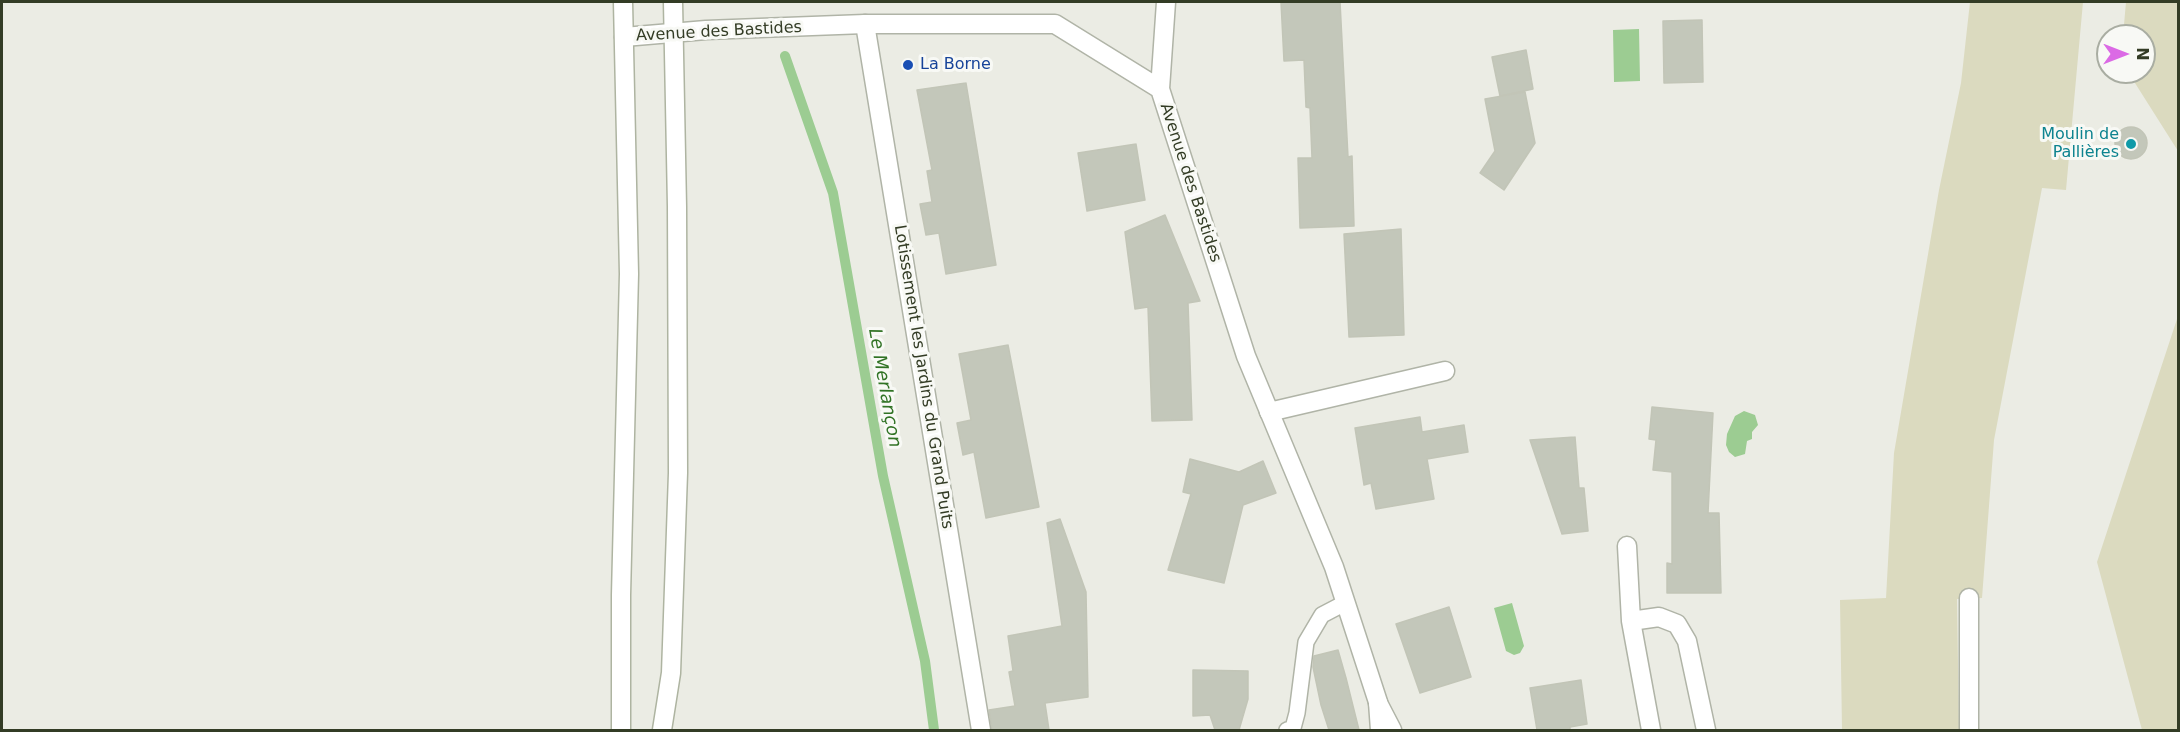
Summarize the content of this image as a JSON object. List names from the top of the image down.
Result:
{
  "streets": {
    "street": ["Avenue des Bastides", "Lotissement les Jardins du Grand Puits"]
  },
  "crossings": [
    ["Avenue des Bastides", "Lotissement les Jardins du Grand Puits"]
  ],
  "water": ["Le Merlançon"],
  "places": ["La Borne", "Moulin de Pallières"],
  "north": "right"
}
